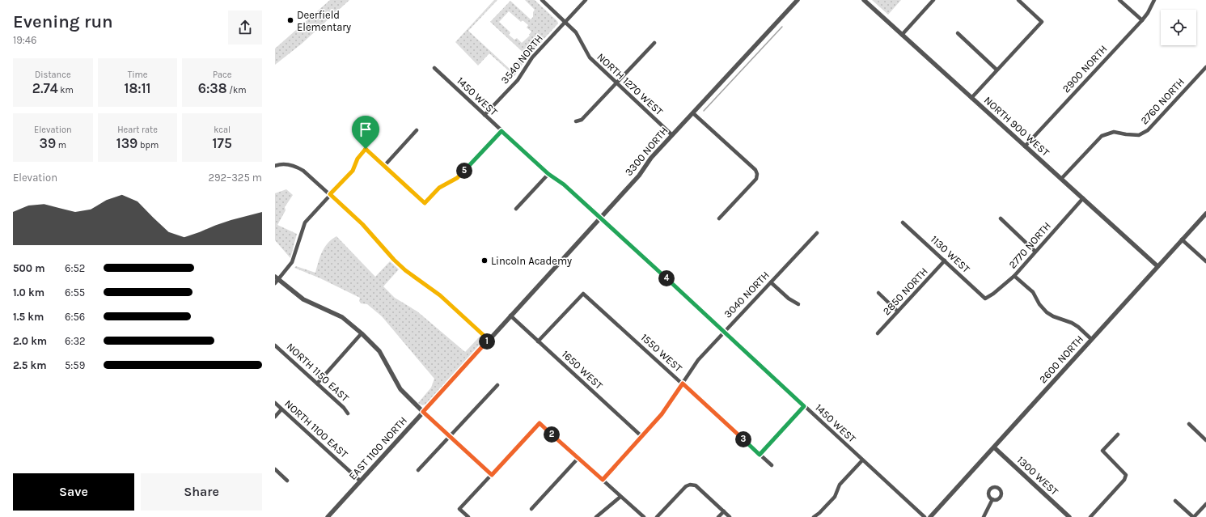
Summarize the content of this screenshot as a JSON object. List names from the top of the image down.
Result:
{
  "streets": {
    "street": [
      "3540 NORTH",
      "2900 NORTH",
      "NORTH 1270 WEST",
      "1450 WEST",
      "2760 NORTH",
      "NORTH 900 WEST",
      "3300 NORTH",
      "2770 NORTH",
      "1130 WEST",
      "2850 NORTH",
      "3040 NORTH",
      "1550 WEST",
      "2600 NORTH",
      "1650 WEST",
      "NORTH 1150 EAST",
      "NORTH 1100 EAST",
      "EAST 1100 NORTH",
      "1300 WEST"
    ]
  },
  "crossings": [
    ["3540 NORTH", "NORTH 1270 WEST"],
    ["3540 NORTH", "1450 WEST"],
    ["2900 NORTH", "NORTH 900 WEST"],
    ["NORTH 1270 WEST", "3300 NORTH"],
    ["1450 WEST", "3300 NORTH"],
    ["1450 WEST", "3040 NORTH"],
    ["2760 NORTH", "NORTH 900 WEST"],
    ["NORTH 900 WEST", "2770 NORTH"],
    ["NORTH 900 WEST", "2600 NORTH"],
    ["3300 NORTH", "1650 WEST"],
    ["3300 NORTH", "EAST 1100 NORTH"],
    ["2770 NORTH", "1130 WEST"],
    ["1130 WEST", "2850 NORTH"],
    ["3040 NORTH", "1550 WEST"],
    ["3040 NORTH", "1650 WEST"],
    ["1550 WEST", "1650 WEST"],
    ["2600 NORTH", "1300 WEST"],
    ["NORTH 1100 EAST", "EAST 1100 NORTH"]
  ],
  "places": ["Deerfield Elementary", "Lincoln Academy"],
  "page": {
    "heading": ["Evening run", "19:46"],
    "stats": [
      ["Distance", "2.74 km"],
      ["Time", "18:11"],
      ["Pace", "6:38 /km"],
      ["Elevation", "39 m"],
      ["Heart rate", "139 bpm"],
      ["kcal", "175"]
    ],
    "pins": [
      "5",
      "4",
      "1",
      "2",
      "3"
    ],
    "chart": ["Elevation", "292–325 m"],
    "list": [
      {
        "name": "500 m",
        "note": "6:52"
      },
      {
        "name": "1.0 km",
        "note": "6:55"
      },
      {
        "name": "1.5 km",
        "note": "6:56"
      },
      {
        "name": "2.0 km",
        "note": "6:32"
      },
      {
        "name": "2.5 km",
        "note": "5:59"
      }
    ],
    "buttons": ["Save", "Share"]
  }
}
